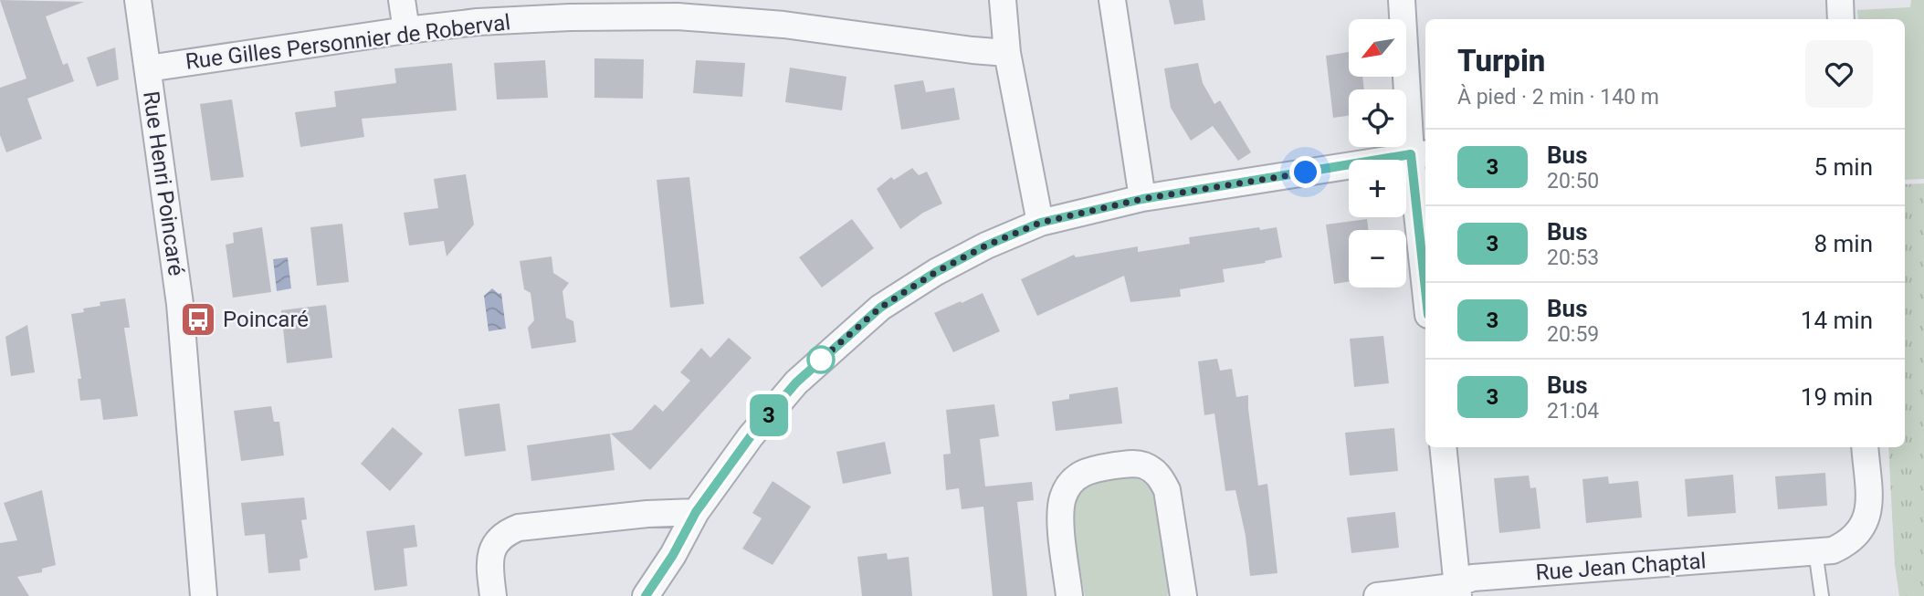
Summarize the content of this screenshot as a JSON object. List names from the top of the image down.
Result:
{
  "streets": {
    "street": ["Rue Gilles Personnier de Roberval", "Rue Henri Poincaré", "Rue Jean Chaptal"]
  },
  "crossings": [
    ["Rue Gilles Personnier de Roberval", "Rue Henri Poincaré"]
  ],
  "places": {
    "bus stop": ["Poincaré"]
  },
  "lines": ["bus line 3"],
  "north": "bottom left",
  "page": {
    "on_map": "3",
    "map_buttons": ["+", "−"],
    "heading": ["Turpin", "À pied · 2 min · 140 m"],
    "list": [
      {
        "mark": "3",
        "name": "Bus",
        "note": "20:50",
        "value": "5 min"
      },
      {
        "mark": "3",
        "name": "Bus",
        "note": "20:53",
        "value": "8 min"
      },
      {
        "mark": "3",
        "name": "Bus",
        "note": "20:59",
        "value": "14 min"
      },
      {
        "mark": "3",
        "name": "Bus",
        "note": "21:04",
        "value": "19 min"
      }
    ]
  }
}
